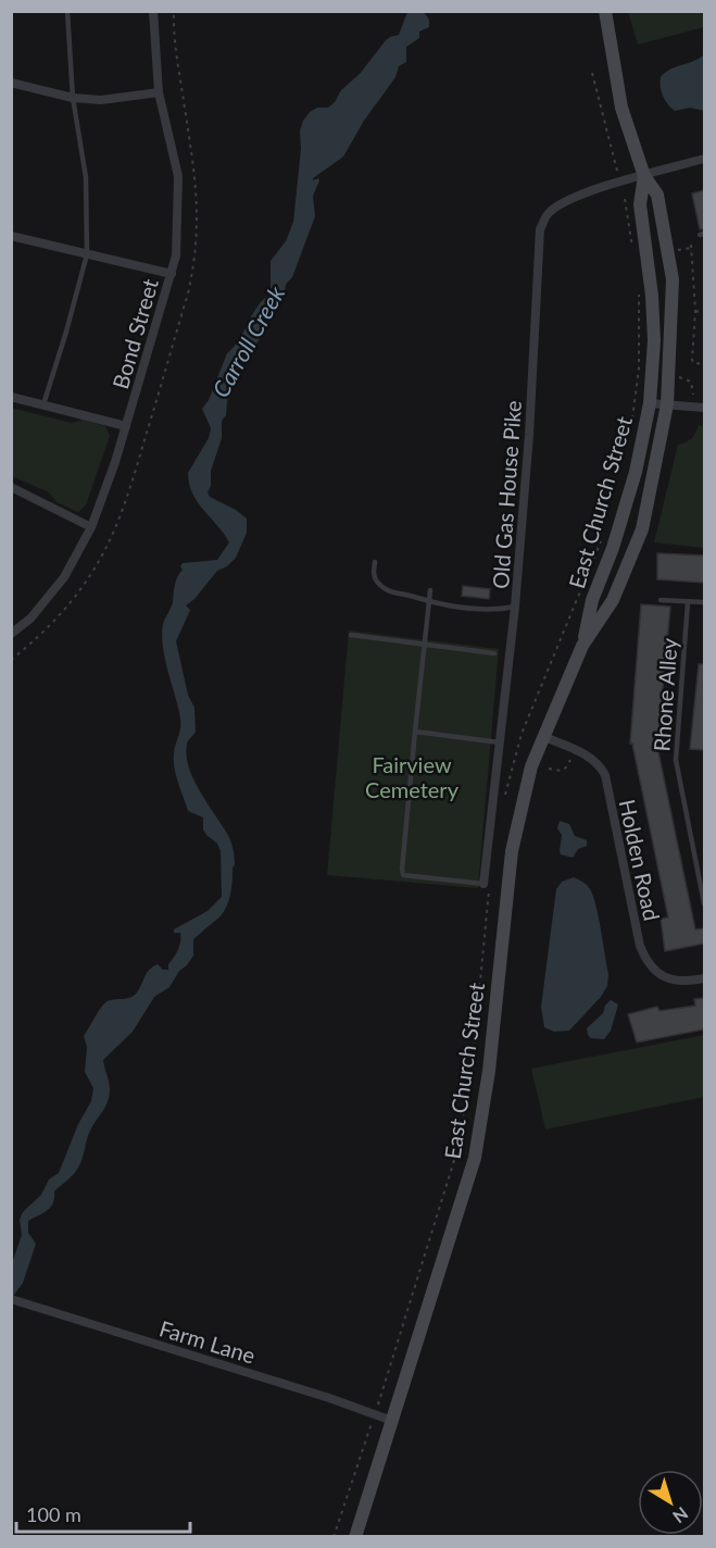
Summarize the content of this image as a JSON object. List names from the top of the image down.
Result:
{
  "streets": {
    "main road": ["East Church Street"],
    "street": [
      "Bond Street",
      "Old Gas House Pike",
      "Holden Road",
      "Farm Lane"
    ],
    "lane": ["Rhone Alley"]
  },
  "crossings": [
    ["Old Gas House Pike", "East Church Street"],
    ["East Church Street", "Holden Road"],
    ["East Church Street", "Farm Lane"]
  ],
  "water": ["Carroll Creek"],
  "parks": ["Fairview Cemetery"],
  "scale_bar": "100 m",
  "north": "bottom right"
}
